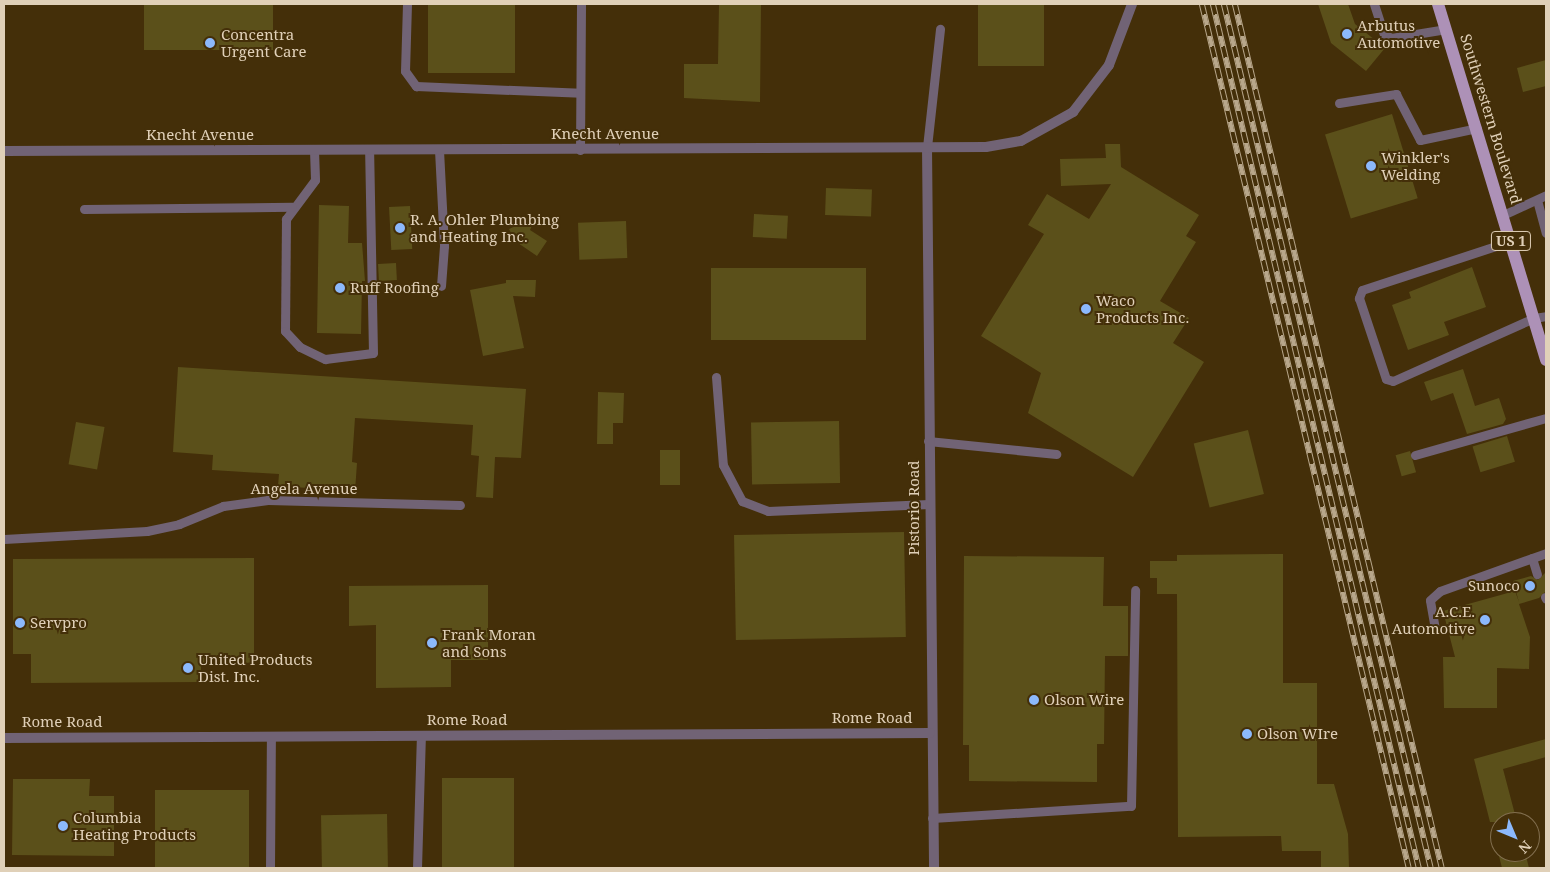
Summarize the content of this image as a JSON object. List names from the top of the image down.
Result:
{
  "streets": {
    "main road": ["Southwestern Boulevard", "US 1"],
    "street": ["Knecht Avenue", "Pistorio Road", "Rome Road"],
    "lane": ["Angela Avenue"]
  },
  "crossings": [
    ["Knecht Avenue", "Pistorio Road"],
    ["Pistorio Road", "Rome Road"]
  ],
  "places": [
    "Arbutus Automotive",
    "Concentra Urgent Care",
    "Winkler's Welding",
    "R. A. Ohler Plumbing and Heating Inc.",
    "Ruff Roofing",
    "Waco Products Inc.",
    "Sunoco",
    "A.C.E. Automotive",
    "Servpro",
    "Frank Moran and Sons",
    "United Products Dist. Inc.",
    "Olson Wire",
    "Olson WIre",
    "Columbia Heating Products"
  ],
  "north": "bottom right"
}
